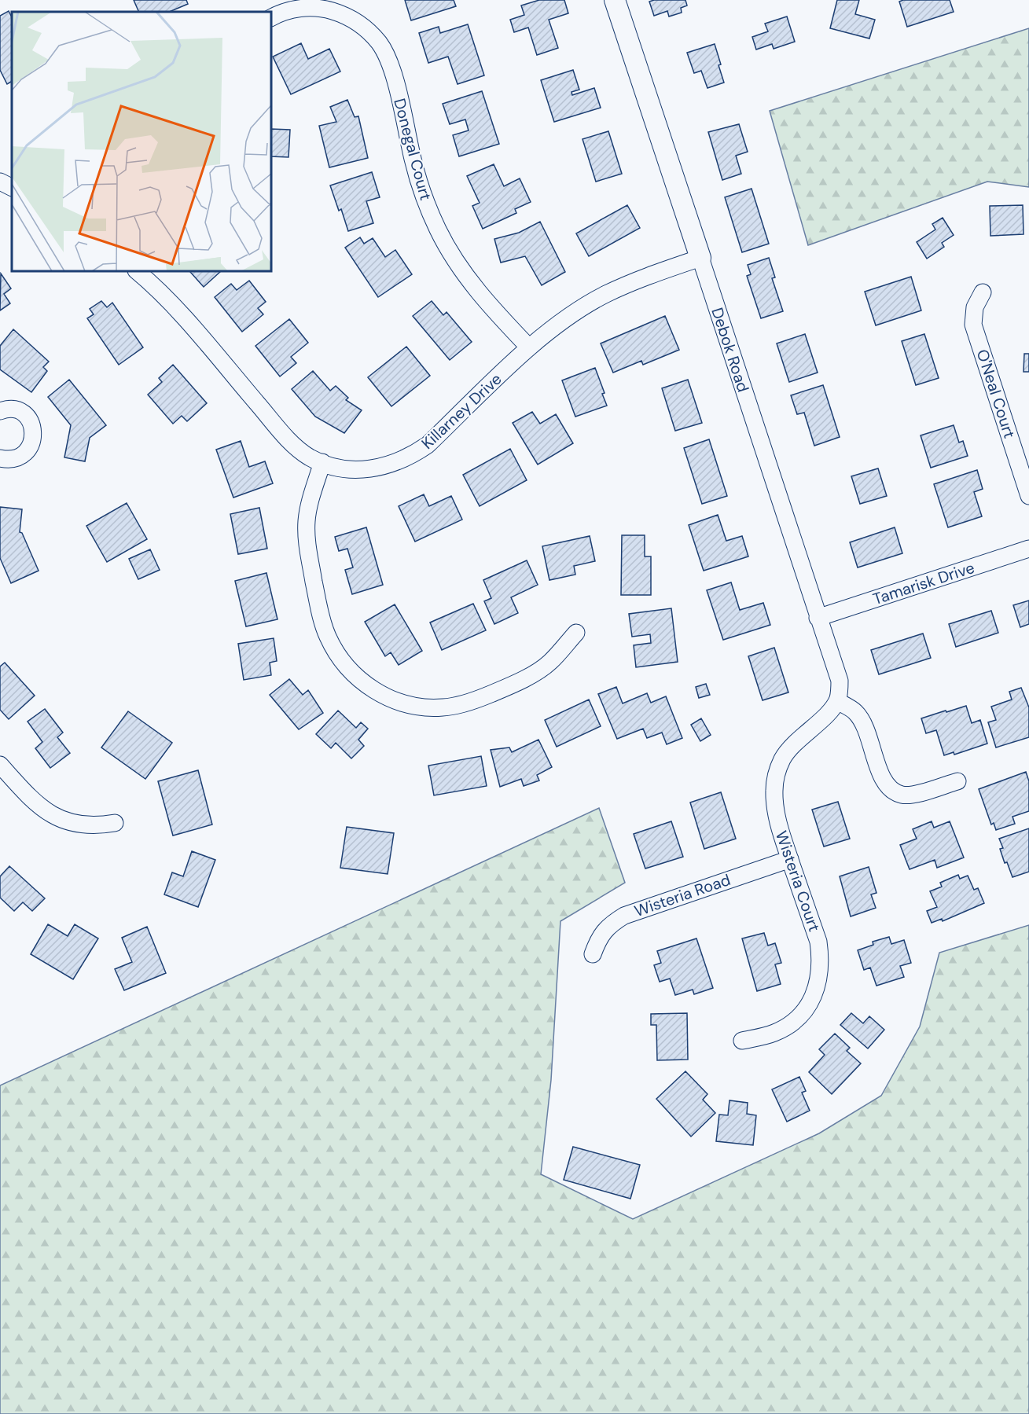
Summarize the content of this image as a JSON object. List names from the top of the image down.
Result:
{
  "streets": {
    "street": [
      "Donegal Court",
      "Debok Road",
      "O'Neal Court",
      "Killarney Drive",
      "Tamarisk Drive",
      "Wisteria Court",
      "Wisteria Road"
    ]
  },
  "crossings": [
    ["Donegal Court", "Killarney Drive"],
    ["Debok Road", "Killarney Drive"],
    ["Debok Road", "Tamarisk Drive"],
    ["Debok Road", "Wisteria Court"],
    ["Wisteria Court", "Wisteria Road"]
  ]
}
